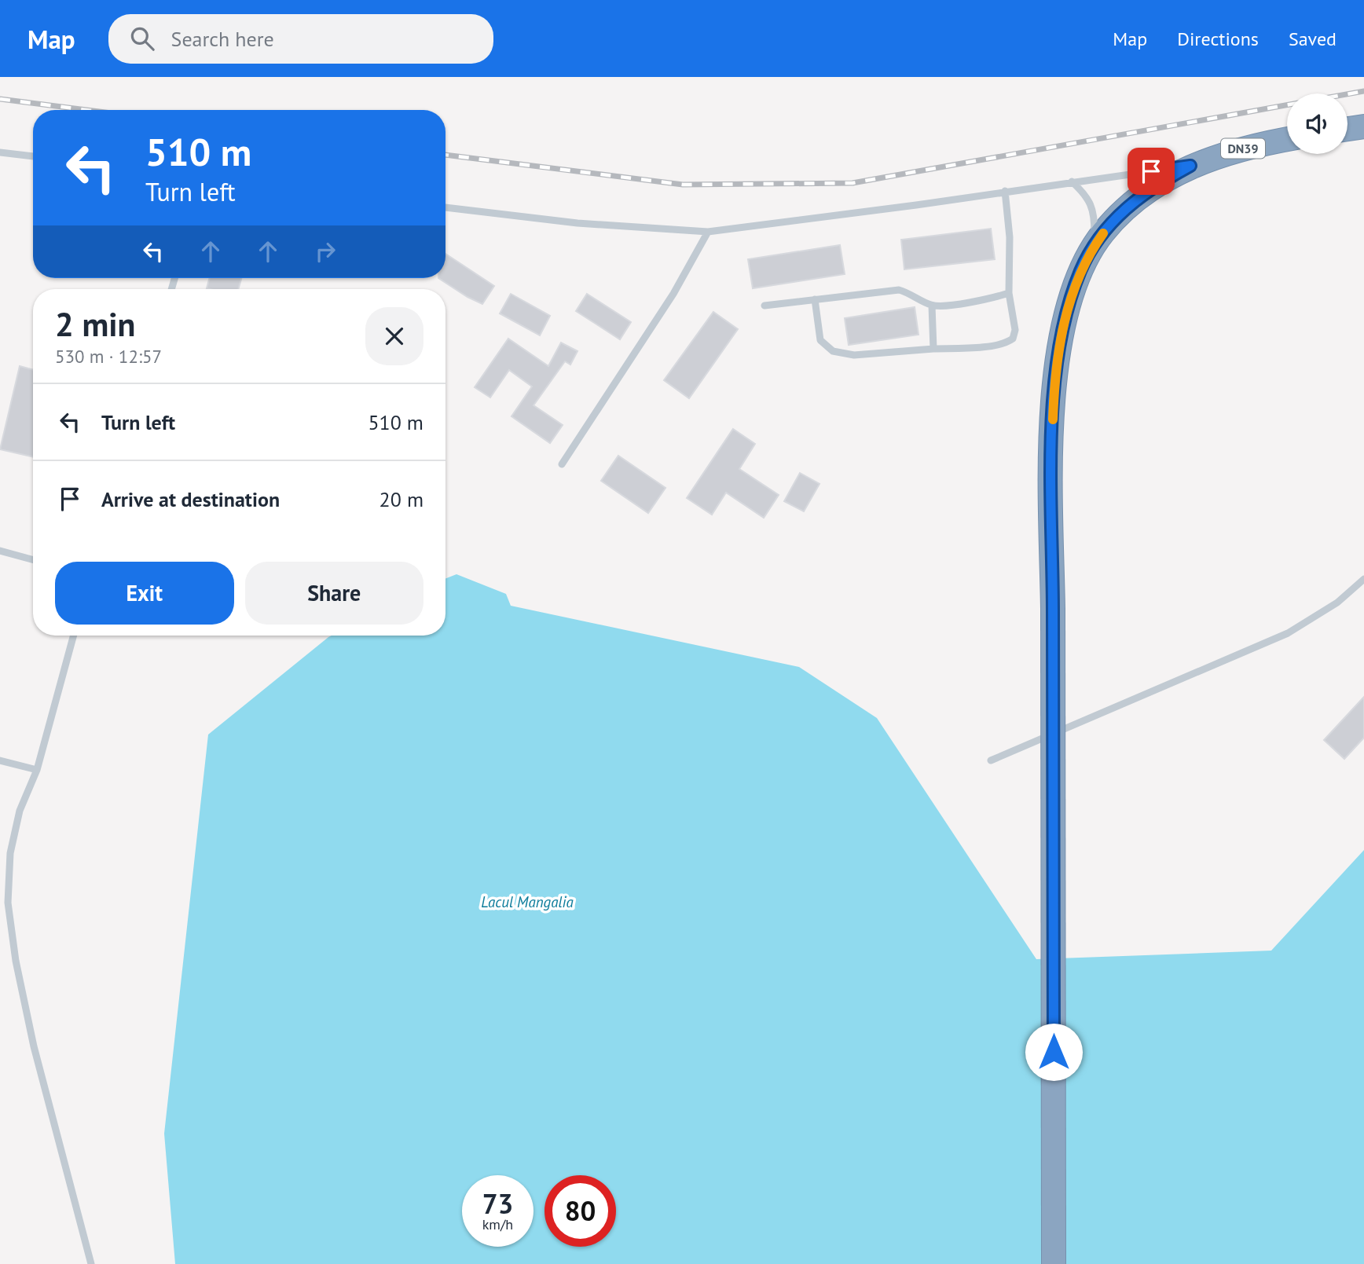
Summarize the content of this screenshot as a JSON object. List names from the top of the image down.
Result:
{
  "streets": {
    "highway": ["DN39"]
  },
  "water": ["Lacul Mangalia"],
  "page": {
    "header": "Map",
    "search": "Search here",
    "nav": ["Map", "Directions", "Saved"],
    "turn": ["510 m", "Turn left"],
    "heading": ["2 min", "530 m · 12:57"],
    "list": [
      {
        "name": "Turn left",
        "value": "510 m"
      },
      {
        "name": "Arrive at destination",
        "value": "20 m"
      }
    ],
    "buttons": ["Exit", "Share"],
    "speed": "73 km/h",
    "limit": "80"
  }
}
